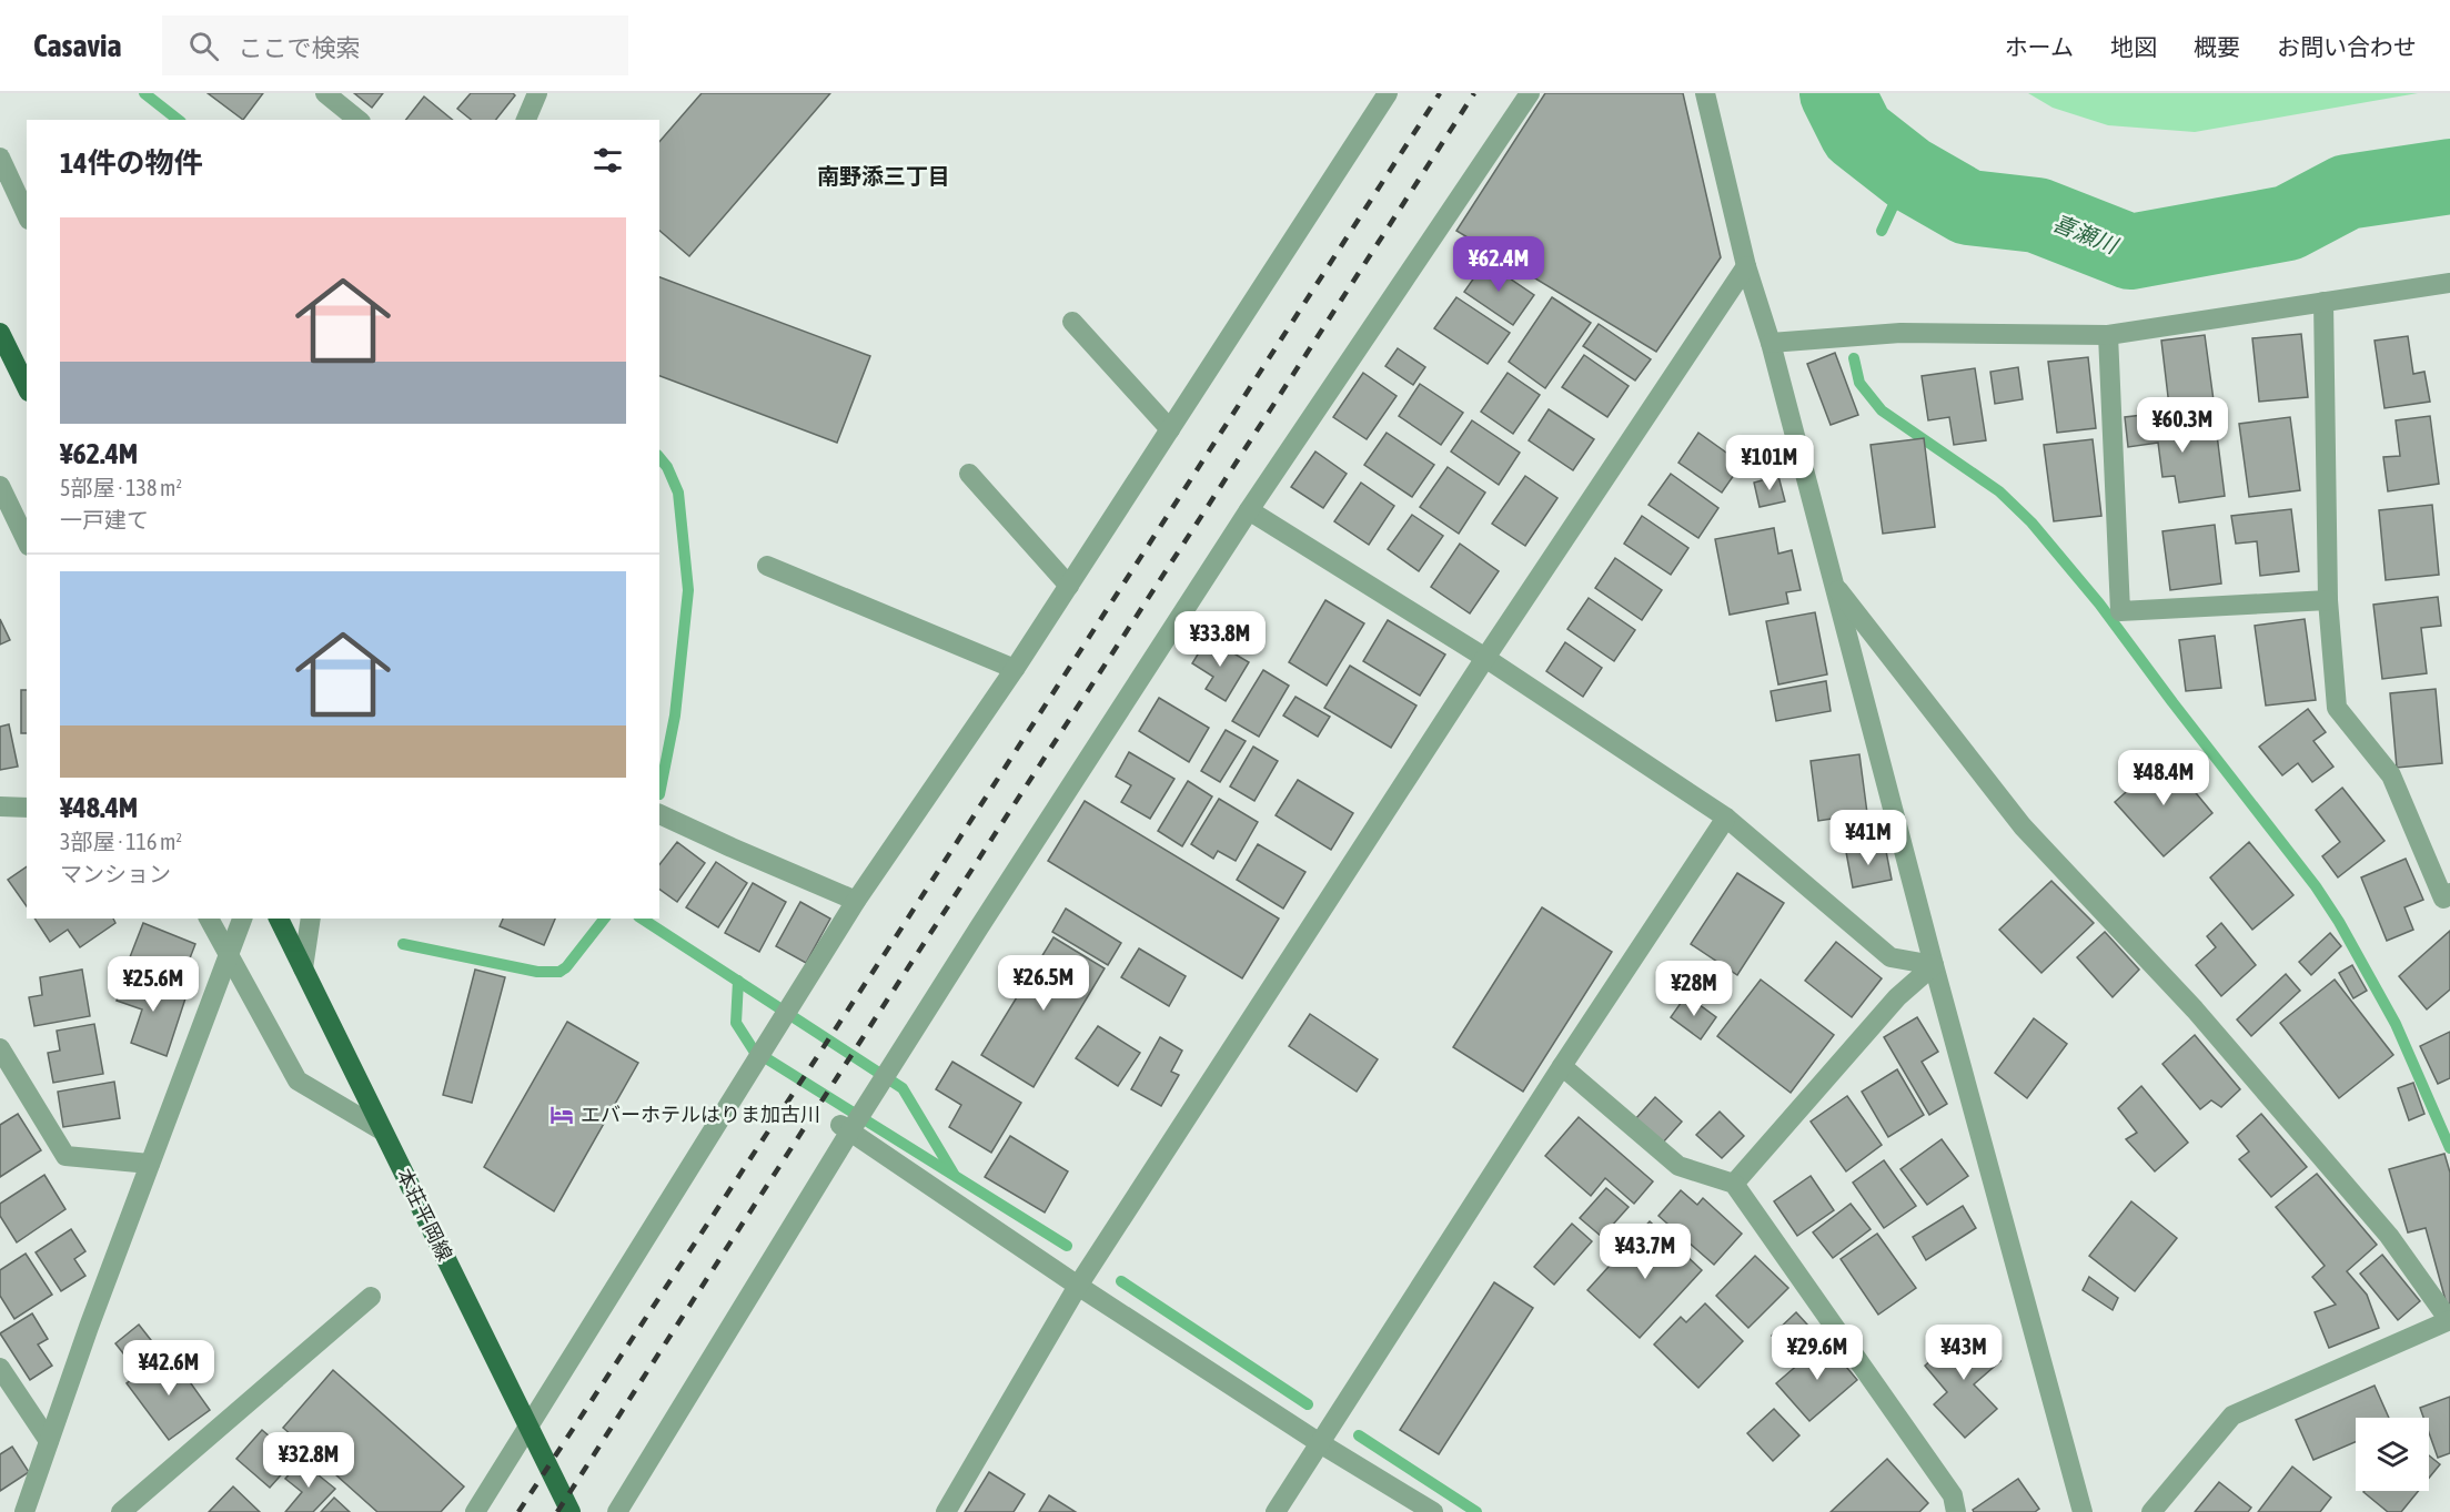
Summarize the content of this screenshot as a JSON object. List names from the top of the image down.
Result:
{
  "streets": {
    "main road": ["本荘平岡線"]
  },
  "districts": ["南野添三丁目"],
  "water": ["喜瀬川"],
  "places": {
    "hotel": ["エバーホテルはりま加古川"]
  },
  "page": {
    "header": "Casavia",
    "search": "ここで検索",
    "nav": [
      "ホーム",
      "地図",
      "概要",
      "お問い合わせ"
    ],
    "heading": "14件の物件",
    "list": [
      {
        "name": "¥62.4M",
        "note": "5部屋 · 138 m² · 一戸建て"
      },
      {
        "name": "¥48.4M",
        "note": "3部屋 · 116 m² · マンション"
      }
    ],
    "price": [
      "¥62.4M",
      "¥60.3M",
      "¥101M",
      "¥33.8M",
      "¥48.4M",
      "¥41M",
      "¥26.5M",
      "¥25.6M",
      "¥28M",
      "¥43.7M",
      "¥29.6M",
      "¥43M",
      "¥42.6M",
      "¥32.8M"
    ]
  }
}
